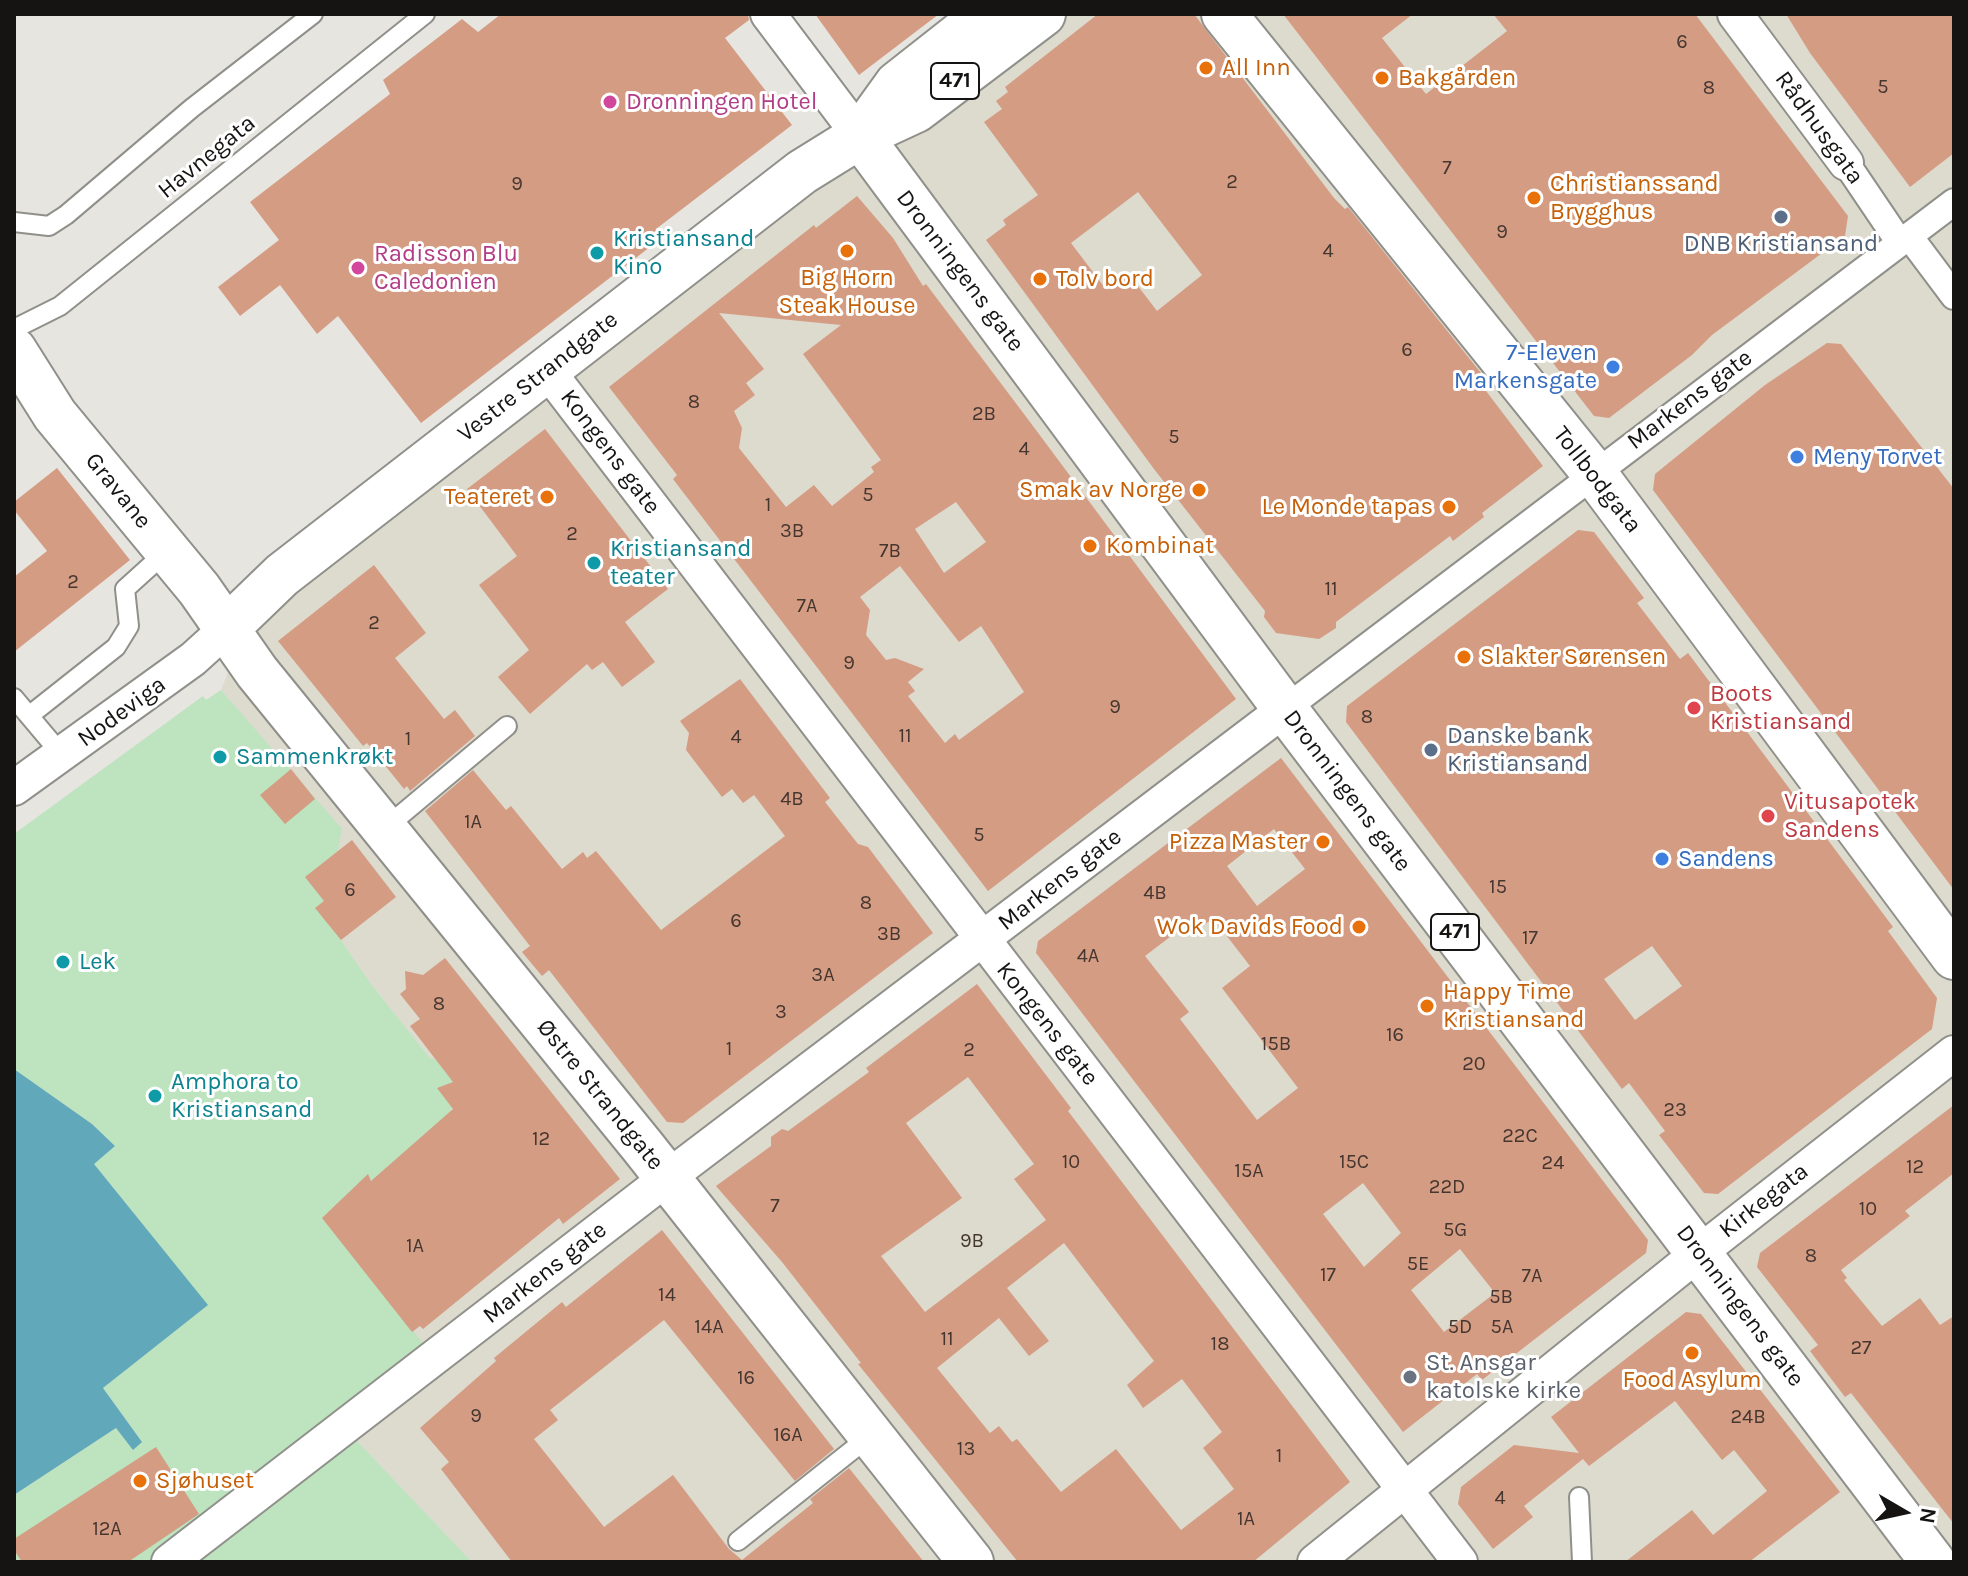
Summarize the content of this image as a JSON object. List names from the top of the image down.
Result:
{
  "streets": {
    "main road": [
      "471",
      "Dronningens gate",
      "Vestre Strandgate",
      "Tollbodgata",
      "Gravane",
      "Østre Strandgate"
    ],
    "street": [
      "Rådhusgata",
      "Markens gate",
      "Kongens gate",
      "Nodeviga",
      "Kirkegata"
    ],
    "lane": ["Havnegata"]
  },
  "crossings": [
    ["Rådhusgata", "Markens gate"],
    ["Dronningens gate", "Vestre Strandgate"],
    ["Dronningens gate", "Markens gate"],
    ["Dronningens gate", "Kirkegata"],
    ["Vestre Strandgate", "Kongens gate"],
    ["Vestre Strandgate", "Gravane"],
    ["Vestre Strandgate", "Nodeviga"],
    ["Vestre Strandgate", "Østre Strandgate"],
    ["Markens gate", "Kongens gate"],
    ["Markens gate", "Tollbodgata"],
    ["Markens gate", "Østre Strandgate"],
    ["Kongens gate", "Kirkegata"],
    ["Gravane", "Nodeviga"],
    ["Gravane", "Østre Strandgate"],
    ["Nodeviga", "Østre Strandgate"]
  ],
  "places": [
    "All Inn",
    "Bakgården",
    "Dronningen Hotel",
    "Christianssand Brygghus",
    "DNB Kristiansand",
    "Big Horn Steak House",
    "Kristiansand Kino",
    "Radisson Blu Caledonien",
    "Tolv bord",
    "7-Eleven Markensgate",
    "Meny Torvet",
    "Smak av Norge",
    "Teateret",
    "Le Monde tapas",
    "Kombinat",
    "Kristiansand teater",
    "Slakter Sørensen",
    "Boots Kristiansand",
    "Danske bank Kristiansand",
    "Sammenkrøkt",
    "Vitusapotek Sandens",
    "Pizza Master",
    "Sandens",
    "Wok Davids Food",
    "Lek",
    "Happy Time Kristiansand",
    "Amphora to Kristiansand",
    "Food Asylum",
    "St. Ansgar katolske kirke",
    "Sjøhuset"
  ],
  "house_numbers": [
    "6",
    "5",
    "8",
    "7",
    "2",
    "9",
    "9",
    "4",
    "6",
    "8",
    "2B",
    "5",
    "4",
    "5",
    "1",
    "3B",
    "2",
    "7B",
    "2",
    "11",
    "7A",
    "2",
    "9",
    "9",
    "8",
    "11",
    "4",
    "1",
    "4B",
    "1A",
    "5",
    "15",
    "6",
    "4B",
    "8",
    "6",
    "3B",
    "17",
    "4A",
    "3A",
    "8",
    "3",
    "16",
    "15B",
    "1",
    "2",
    "20",
    "23",
    "22C",
    "12",
    "10",
    "15C",
    "24",
    "12",
    "15A",
    "22D",
    "7",
    "10",
    "5G",
    "9B",
    "1A",
    "8",
    "5E",
    "17",
    "7A",
    "14",
    "5B",
    "14A",
    "5D",
    "5A",
    "11",
    "18",
    "27",
    "16",
    "9",
    "24B",
    "16A",
    "13",
    "1",
    "4",
    "1A",
    "12A"
  ],
  "north": "right"
}
